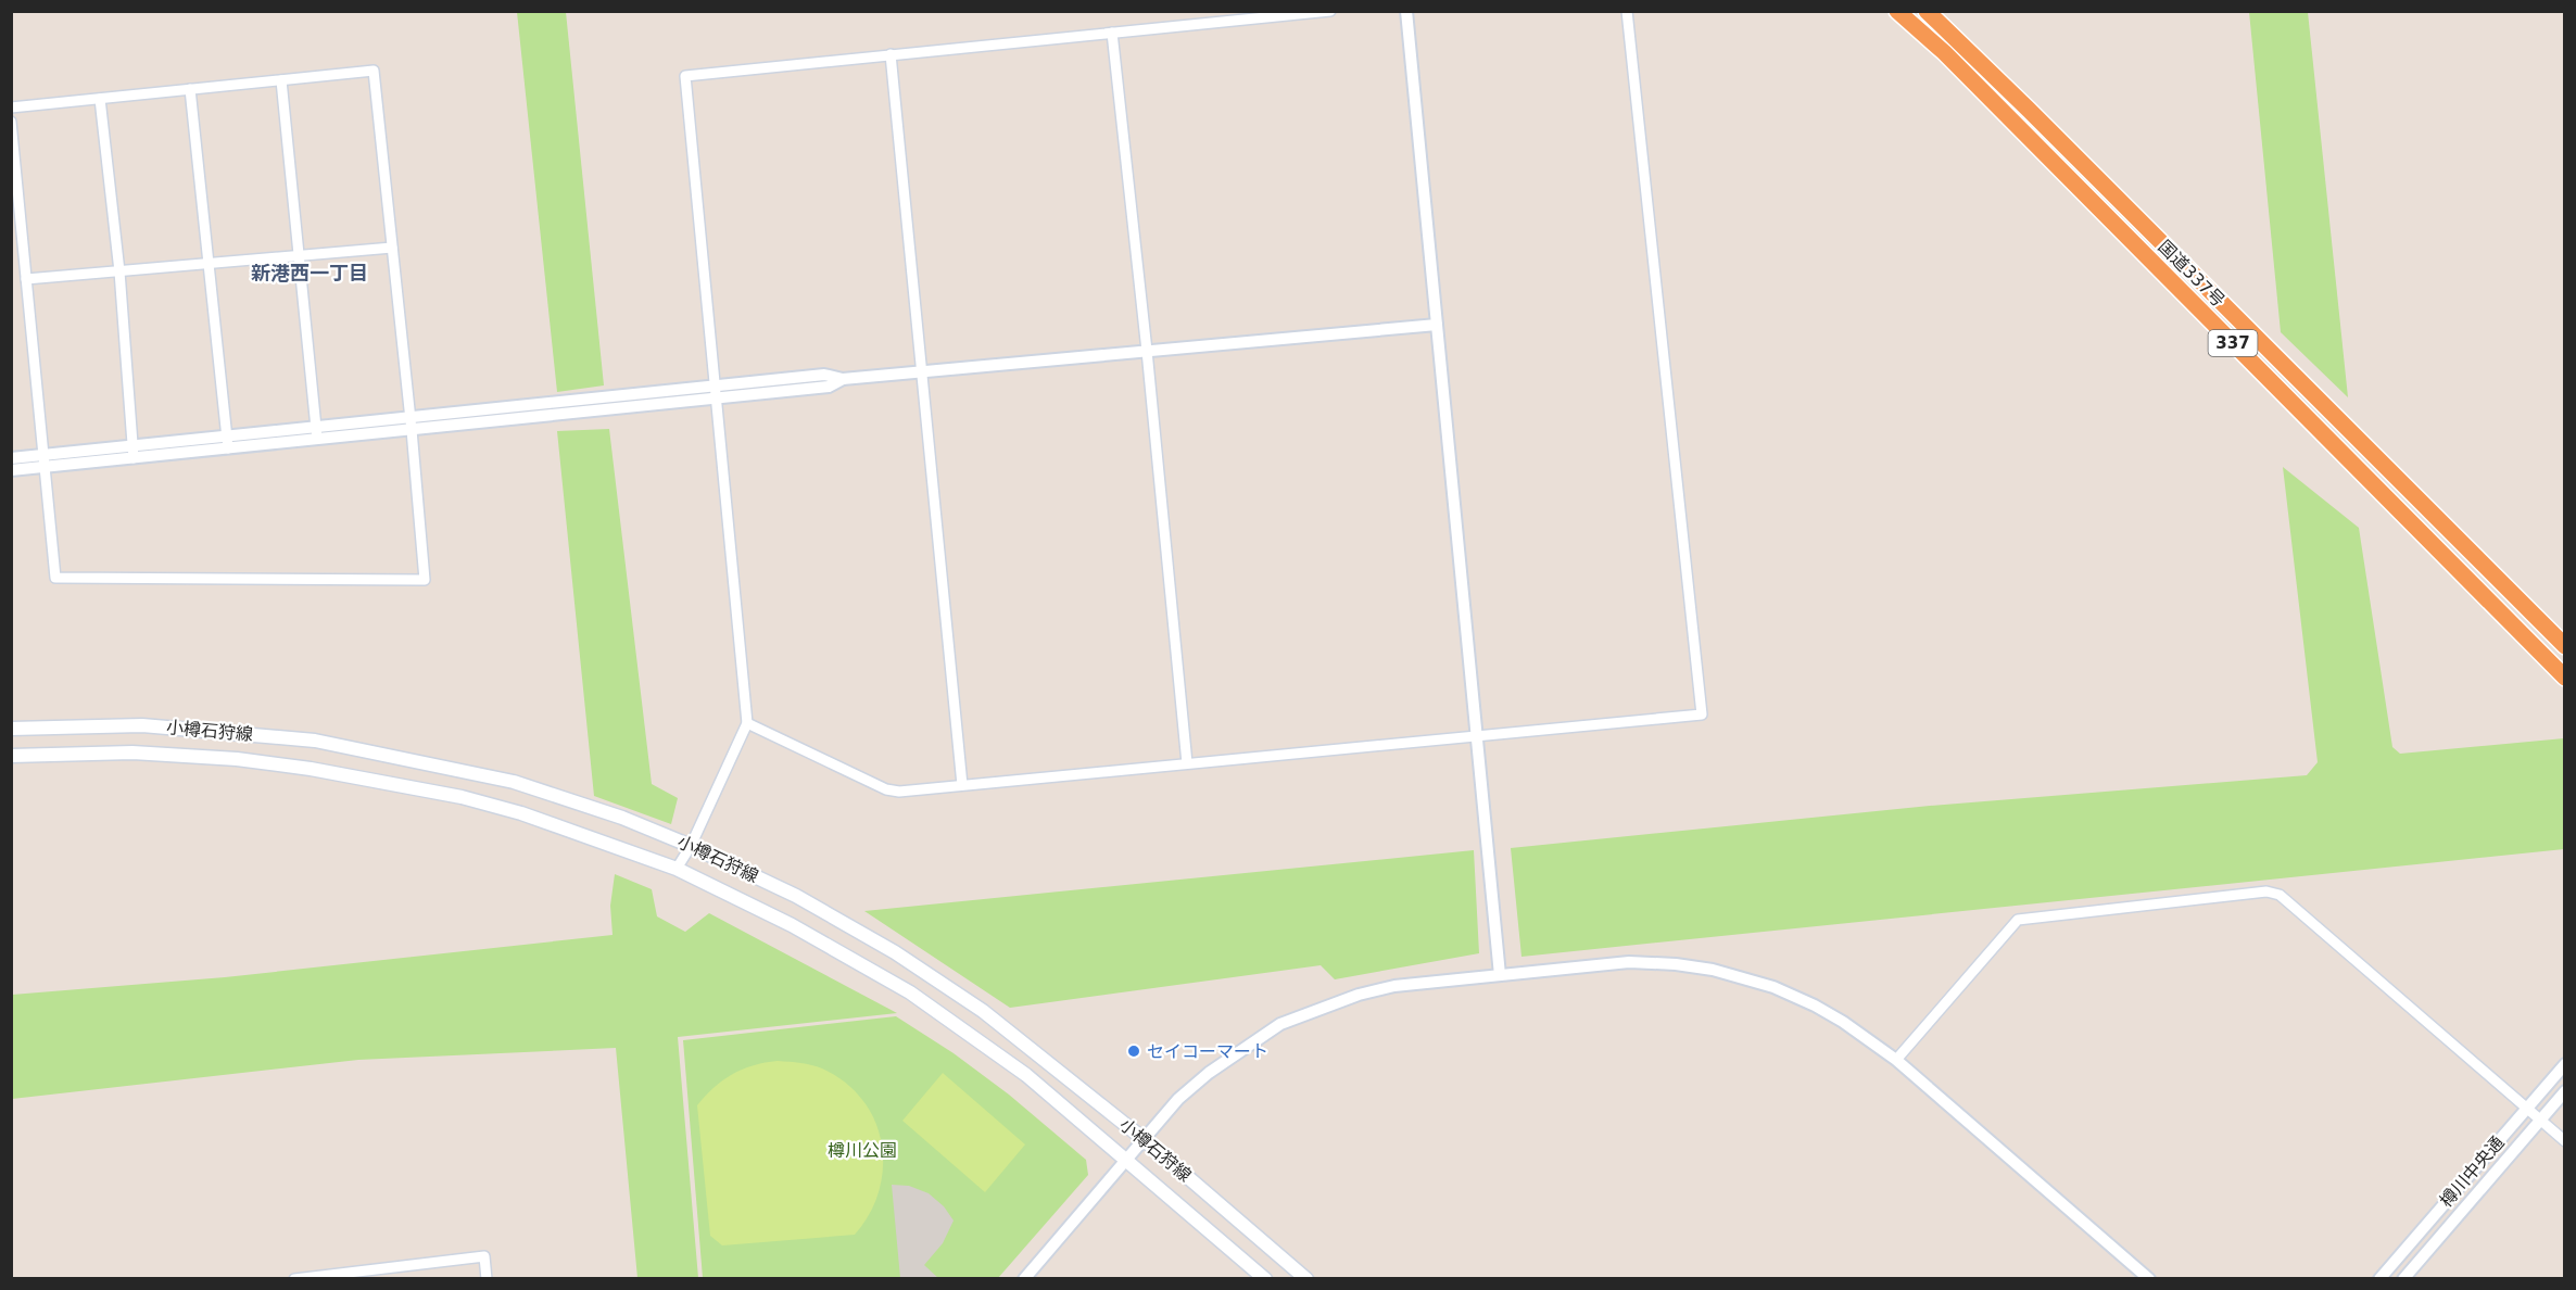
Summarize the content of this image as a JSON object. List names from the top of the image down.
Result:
{
  "streets": {
    "highway": ["国道337号", "337"],
    "main road": ["小樽石狩線"],
    "street": ["樽川中央通"]
  },
  "districts": ["新港西一丁目"],
  "parks": ["樽川公園"],
  "places": ["セイコーマート"]
}
